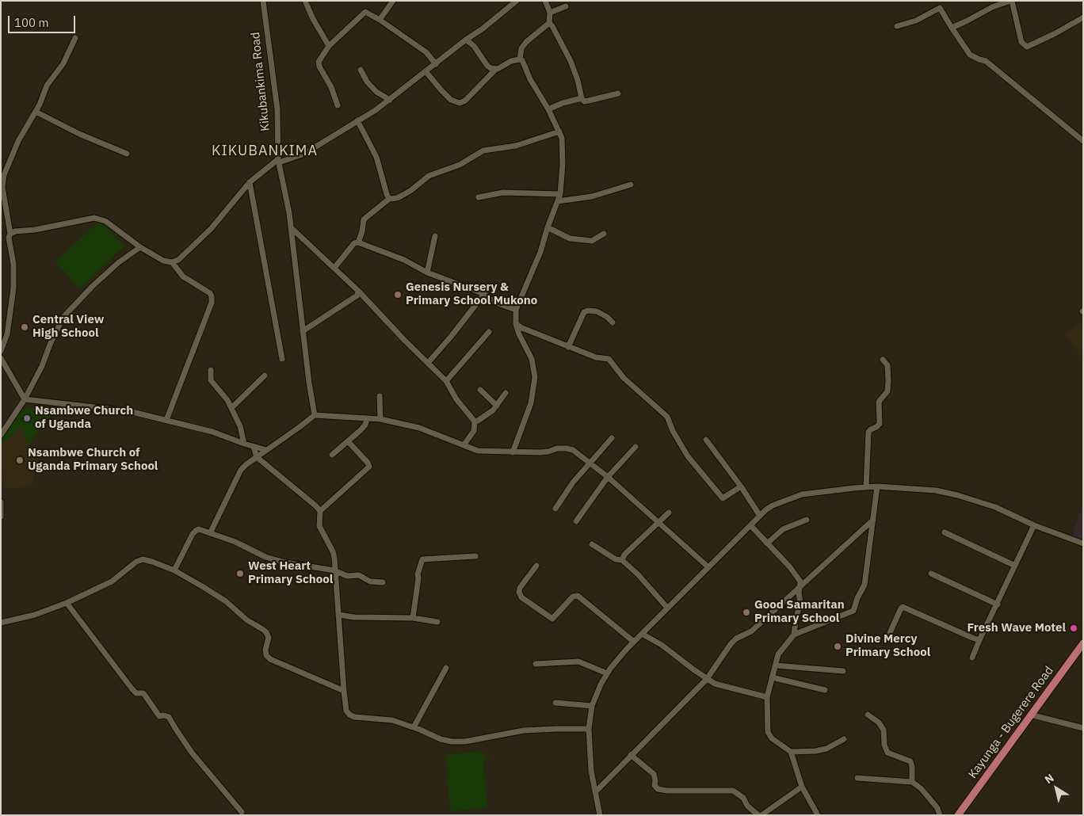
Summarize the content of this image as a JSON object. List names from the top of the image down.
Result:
{
  "streets": {
    "main road": ["Kayunga - Bugerere Road"],
    "street": ["Kikubankima Road"]
  },
  "districts": ["KIKUBANKIMA"],
  "places": [
    "Genesis Nursery & Primary School Mukono",
    "Central View High School",
    "Nsambwe Church of Uganda",
    "Nsambwe Church of Uganda Primary School",
    "West Heart Primary School",
    "Good Samaritan Primary School",
    "Fresh Wave Motel",
    "Divine Mercy Primary School"
  ],
  "scale_bar": "100 m",
  "north": "top left"
}
